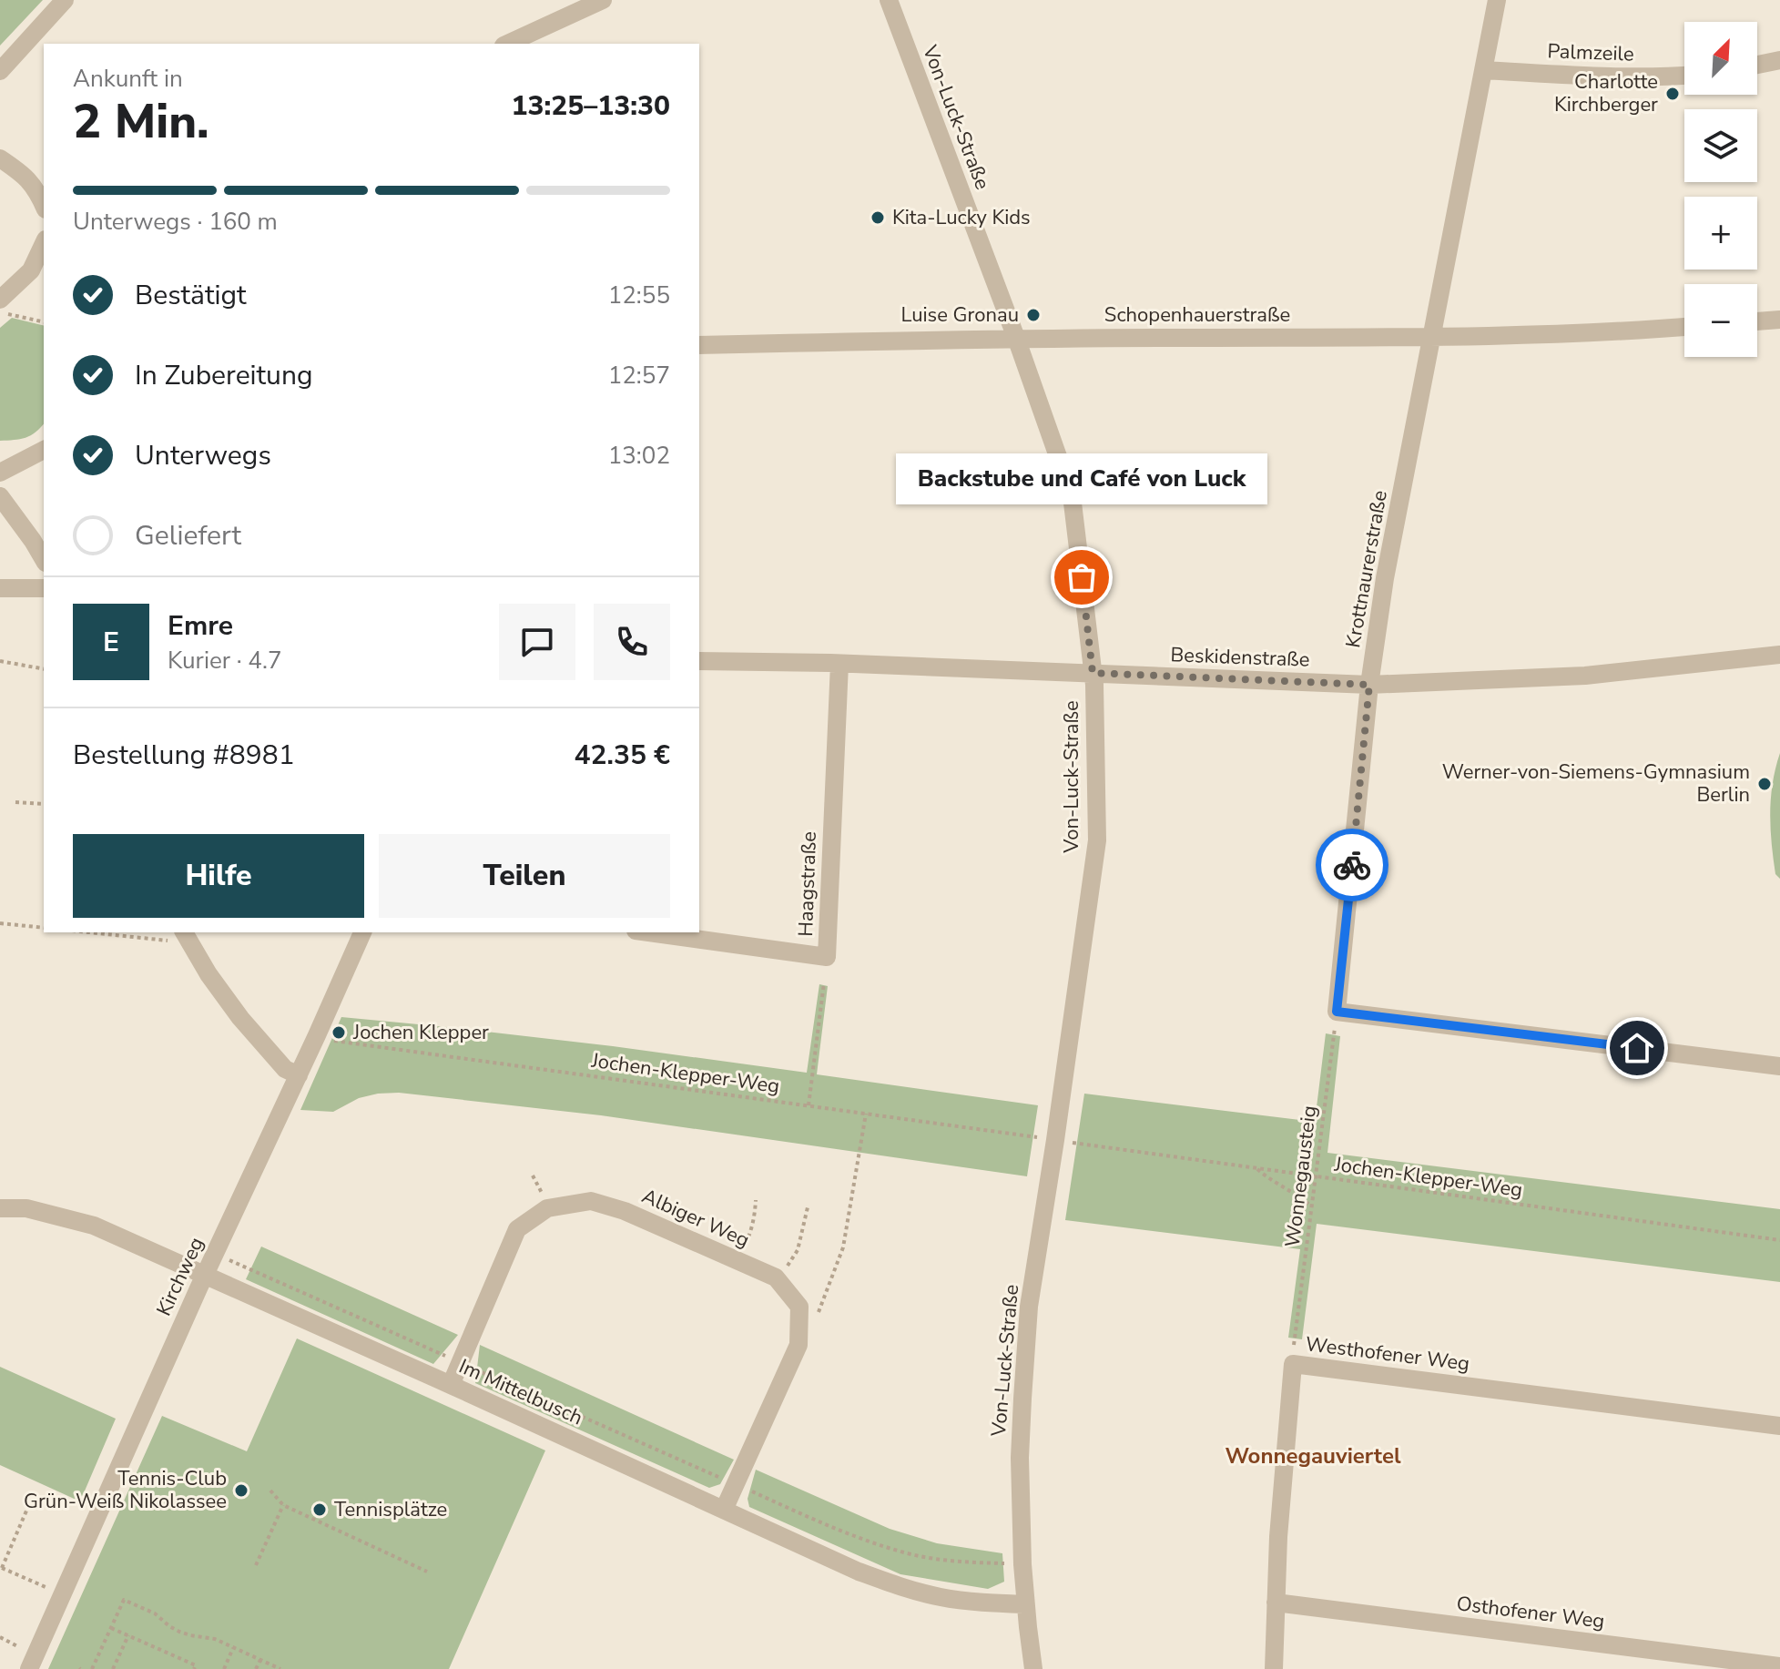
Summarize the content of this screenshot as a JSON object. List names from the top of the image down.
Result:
{
  "streets": {
    "street": [
      "Palmzeile",
      "Von-Luck-Straße",
      "Schopenhauerstraße",
      "Krottnaurerstraße",
      "Beskidenstraße",
      "Haagstraße",
      "Albiger Weg",
      "Kirchweg",
      "Westhofener Weg",
      "Im Mittelbusch",
      "Osthofener Weg"
    ],
    "path": ["Jochen-Klepper-Weg", "Wonnegausteig"]
  },
  "crossings": [
    ["Palmzeile", "Krottnaurerstraße"],
    ["Von-Luck-Straße", "Schopenhauerstraße"],
    ["Von-Luck-Straße", "Beskidenstraße"],
    ["Von-Luck-Straße", "Im Mittelbusch"],
    ["Schopenhauerstraße", "Krottnaurerstraße"],
    ["Krottnaurerstraße", "Beskidenstraße"],
    ["Krottnaurerstraße", "Wonnegausteig"],
    ["Beskidenstraße", "Haagstraße"],
    ["Jochen-Klepper-Weg", "Wonnegausteig"],
    ["Albiger Weg", "Im Mittelbusch"],
    ["Kirchweg", "Im Mittelbusch"],
    ["Westhofener Weg", "Osthofener Weg"]
  ],
  "districts": ["Wonnegauviertel"],
  "places": [
    "Charlotte Kirchberger",
    "Kita-Lucky Kids",
    "Luise Gronau",
    "Backstube und Café von Luck",
    "Werner-von-Siemens-Gymnasium Berlin",
    "Jochen Klepper",
    "Tennis-Club Grün-Weiß Nikolassee",
    "Tennisplätze"
  ],
  "north": "top right",
  "page": {
    "map_buttons": ["+", "−"],
    "heading": ["2 Min.", "Ankunft in", "13:25–13:30"],
    "panel": [
      "Emre",
      "Kurier · 4.7",
      "Bestellung #8981",
      "42.35 €"
    ],
    "bar": "Unterwegs · 160 m",
    "list": [
      ["Bestätigt", "12:55"],
      ["In Zubereitung", "12:57"],
      ["Unterwegs", "13:02"],
      "Geliefert"
    ],
    "bubble": "Backstube und Café von Luck",
    "round": "E",
    "buttons": ["Hilfe", "Teilen"]
  }
}
